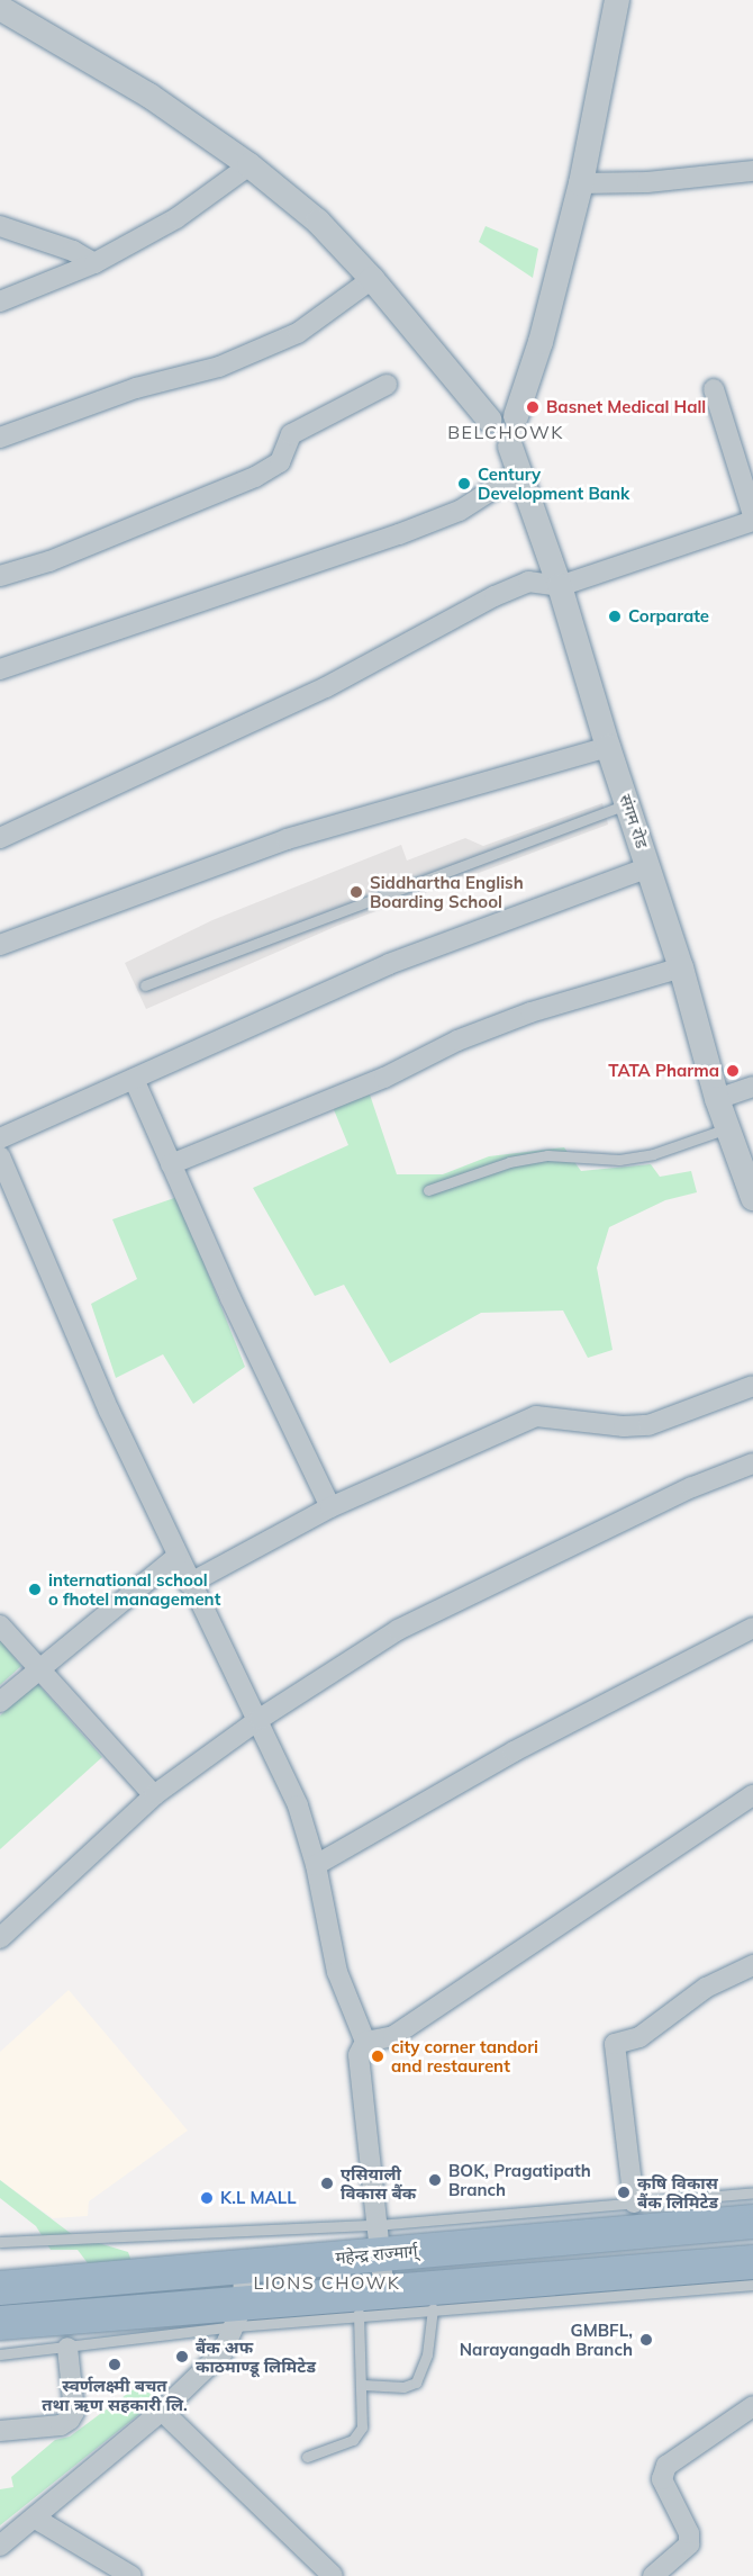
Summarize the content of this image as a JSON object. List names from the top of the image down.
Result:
{
  "streets": {
    "highway": ["महेन्द्र राज्मार्ग्"],
    "street": ["संगम रोड"]
  },
  "districts": ["BELCHOWK", "LIONS CHOWK"],
  "places": [
    "Basnet Medical Hall",
    "Century Development Bank",
    "Corparate",
    "Siddhartha English Boarding School",
    "TATA Pharma",
    "international school o fhotel management",
    "city corner tandori and restaurent",
    "BOK, Pragatipath Branch",
    "एसियाली विकास बैंक",
    "कृषि विकास बैंक लिमिटेड",
    "K.L MALL",
    "GMBFL, Narayangadh Branch",
    "बैंक अफ काठमाण्डू लिमिटेड",
    "स्वर्णलक्ष्मी बचत तथा ऋण सहकारी लि."
  ]
}
